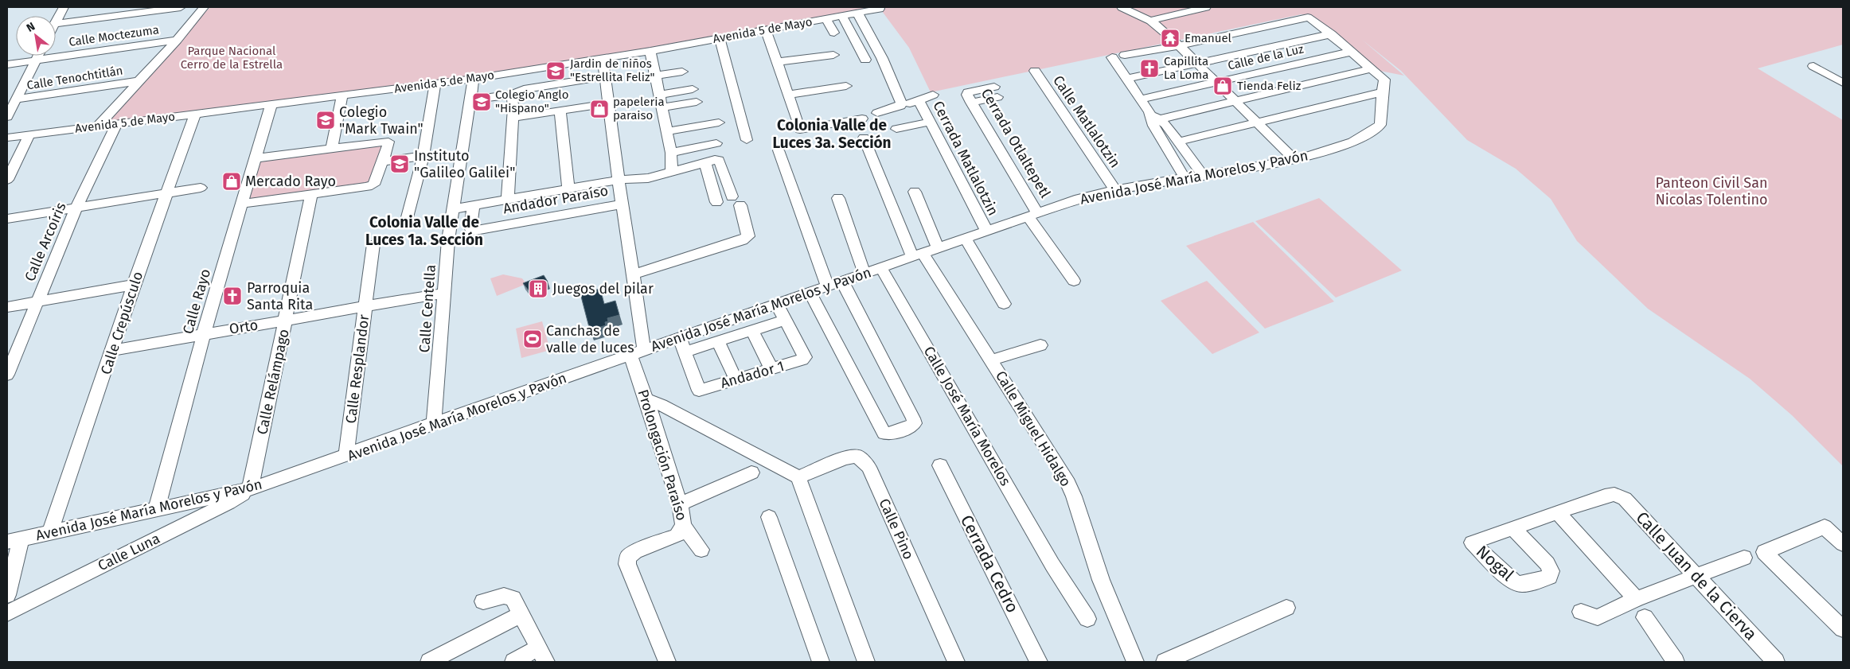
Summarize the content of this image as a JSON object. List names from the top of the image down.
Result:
{
  "streets": {
    "street": [
      "Avenida 5 de Mayo",
      "Calle Moctezuma",
      "Calle de la Luz",
      "Calle Tenochtitlán",
      "Calle Matlalotzin",
      "Cerrada Otlaltepetl",
      "Cerrada Matlalotzin",
      "Avenida José María Morelos y Pavón",
      "Andador Paraíso",
      "Calle Arcoíris",
      "Calle Rayo",
      "Calle Centella",
      "Calle Crepúsculo",
      "Orto",
      "Calle Resplandor",
      "Andador 1",
      "Calle Relámpago",
      "Calle José María Morelos",
      "Calle Miguel Hidalgo",
      "Prolongación Paraíso",
      "Calle Pino",
      "Calle Luna",
      "Nogal",
      "Cerrada Cedro",
      "Calle Juan de la Cierva"
    ]
  },
  "crossings": [
    ["Avenida 5 de Mayo", "Calle Arcoíris"],
    ["Avenida 5 de Mayo", "Calle Rayo"],
    ["Avenida 5 de Mayo", "Calle Centella"],
    ["Avenida 5 de Mayo", "Calle Crepúsculo"],
    ["Calle Matlalotzin", "Avenida José María Morelos y Pavón"],
    ["Cerrada Otlaltepetl", "Avenida José María Morelos y Pavón"],
    ["Cerrada Matlalotzin", "Avenida José María Morelos y Pavón"],
    ["Avenida José María Morelos y Pavón", "Calle Rayo"],
    ["Avenida José María Morelos y Pavón", "Calle Centella"],
    ["Avenida José María Morelos y Pavón", "Calle Crepúsculo"],
    ["Avenida José María Morelos y Pavón", "Calle Resplandor"],
    ["Avenida José María Morelos y Pavón", "Calle Relámpago"],
    ["Avenida José María Morelos y Pavón", "Calle José María Morelos"],
    ["Avenida José María Morelos y Pavón", "Calle Miguel Hidalgo"],
    ["Avenida José María Morelos y Pavón", "Prolongación Paraíso"],
    ["Avenida José María Morelos y Pavón", "Calle Luna"],
    ["Calle Rayo", "Orto"],
    ["Calle Centella", "Orto"],
    ["Calle Crepúsculo", "Orto"],
    ["Orto", "Calle Resplandor"],
    ["Orto", "Calle Relámpago"],
    ["Calle Relámpago", "Calle Luna"]
  ],
  "districts": ["Colonia Valle de Luces 3a. Sección", "Colonia Valle de Luces 1a. Sección"],
  "parks": ["Parque Nacional Cerro de la Estrella", "Panteon Civil San Nicolas Tolentino"],
  "places": {
    "temple": ["Emanuel"],
    "church": ["Capillita La Loma", "Parroquia Santa Rita"],
    "school or university": [
      "Jardin de niños \"Estrellita Feliz\"",
      "Colegio Anglo \"Hispano\"",
      "Colegio \"Mark Twain\"",
      "Instituto \"Galileo Galilei\""
    ],
    "shop": ["Tienda Feliz", "papeleria paraiso", "Mercado Rayo"],
    "building": ["Juegos del pilar"],
    "sports": ["Canchas de valle de luces"]
  },
  "north": "top left"
}
